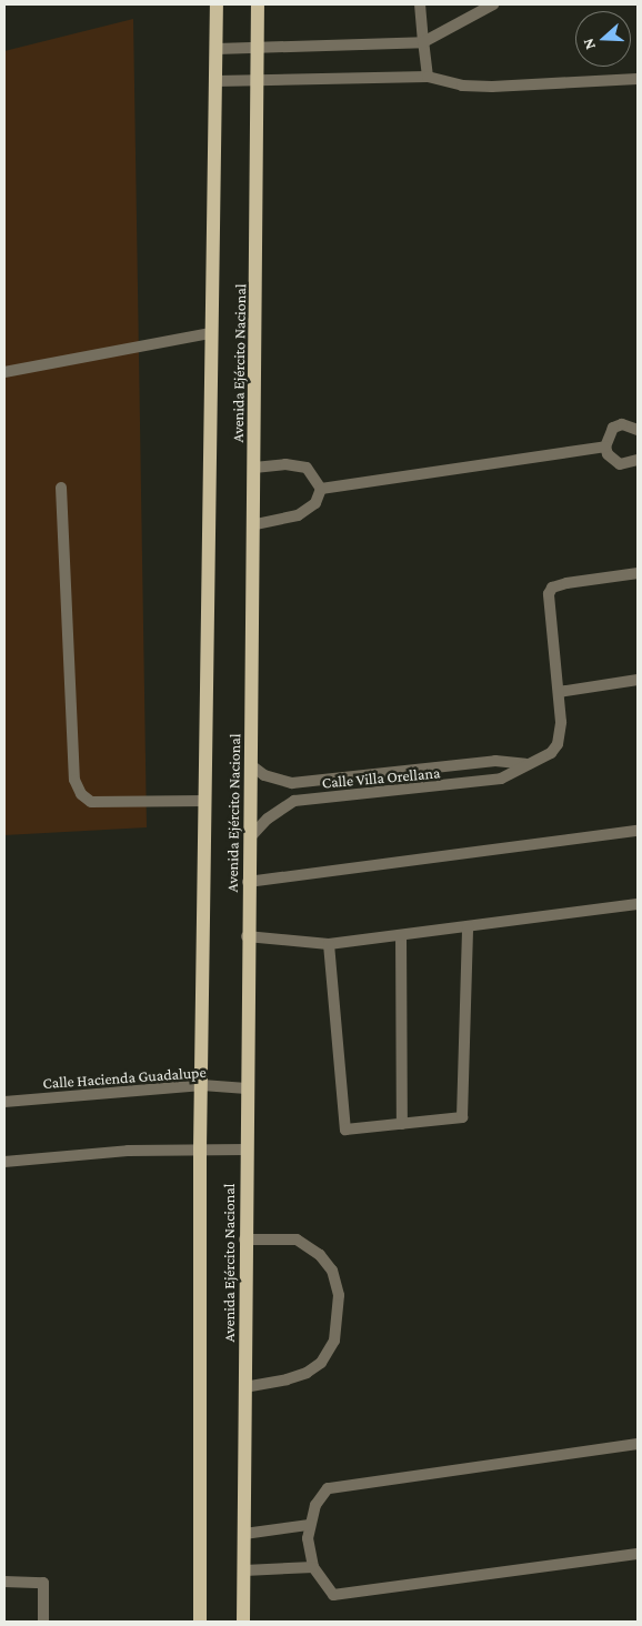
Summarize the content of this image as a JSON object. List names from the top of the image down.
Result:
{
  "streets": {
    "main road": ["Avenida Ejército Nacional"],
    "street": ["Calle Villa Orellana", "Calle Hacienda Guadalupe"]
  },
  "crossings": [
    ["Avenida Ejército Nacional", "Calle Villa Orellana"],
    ["Avenida Ejército Nacional", "Calle Hacienda Guadalupe"]
  ],
  "north": "left"
}
